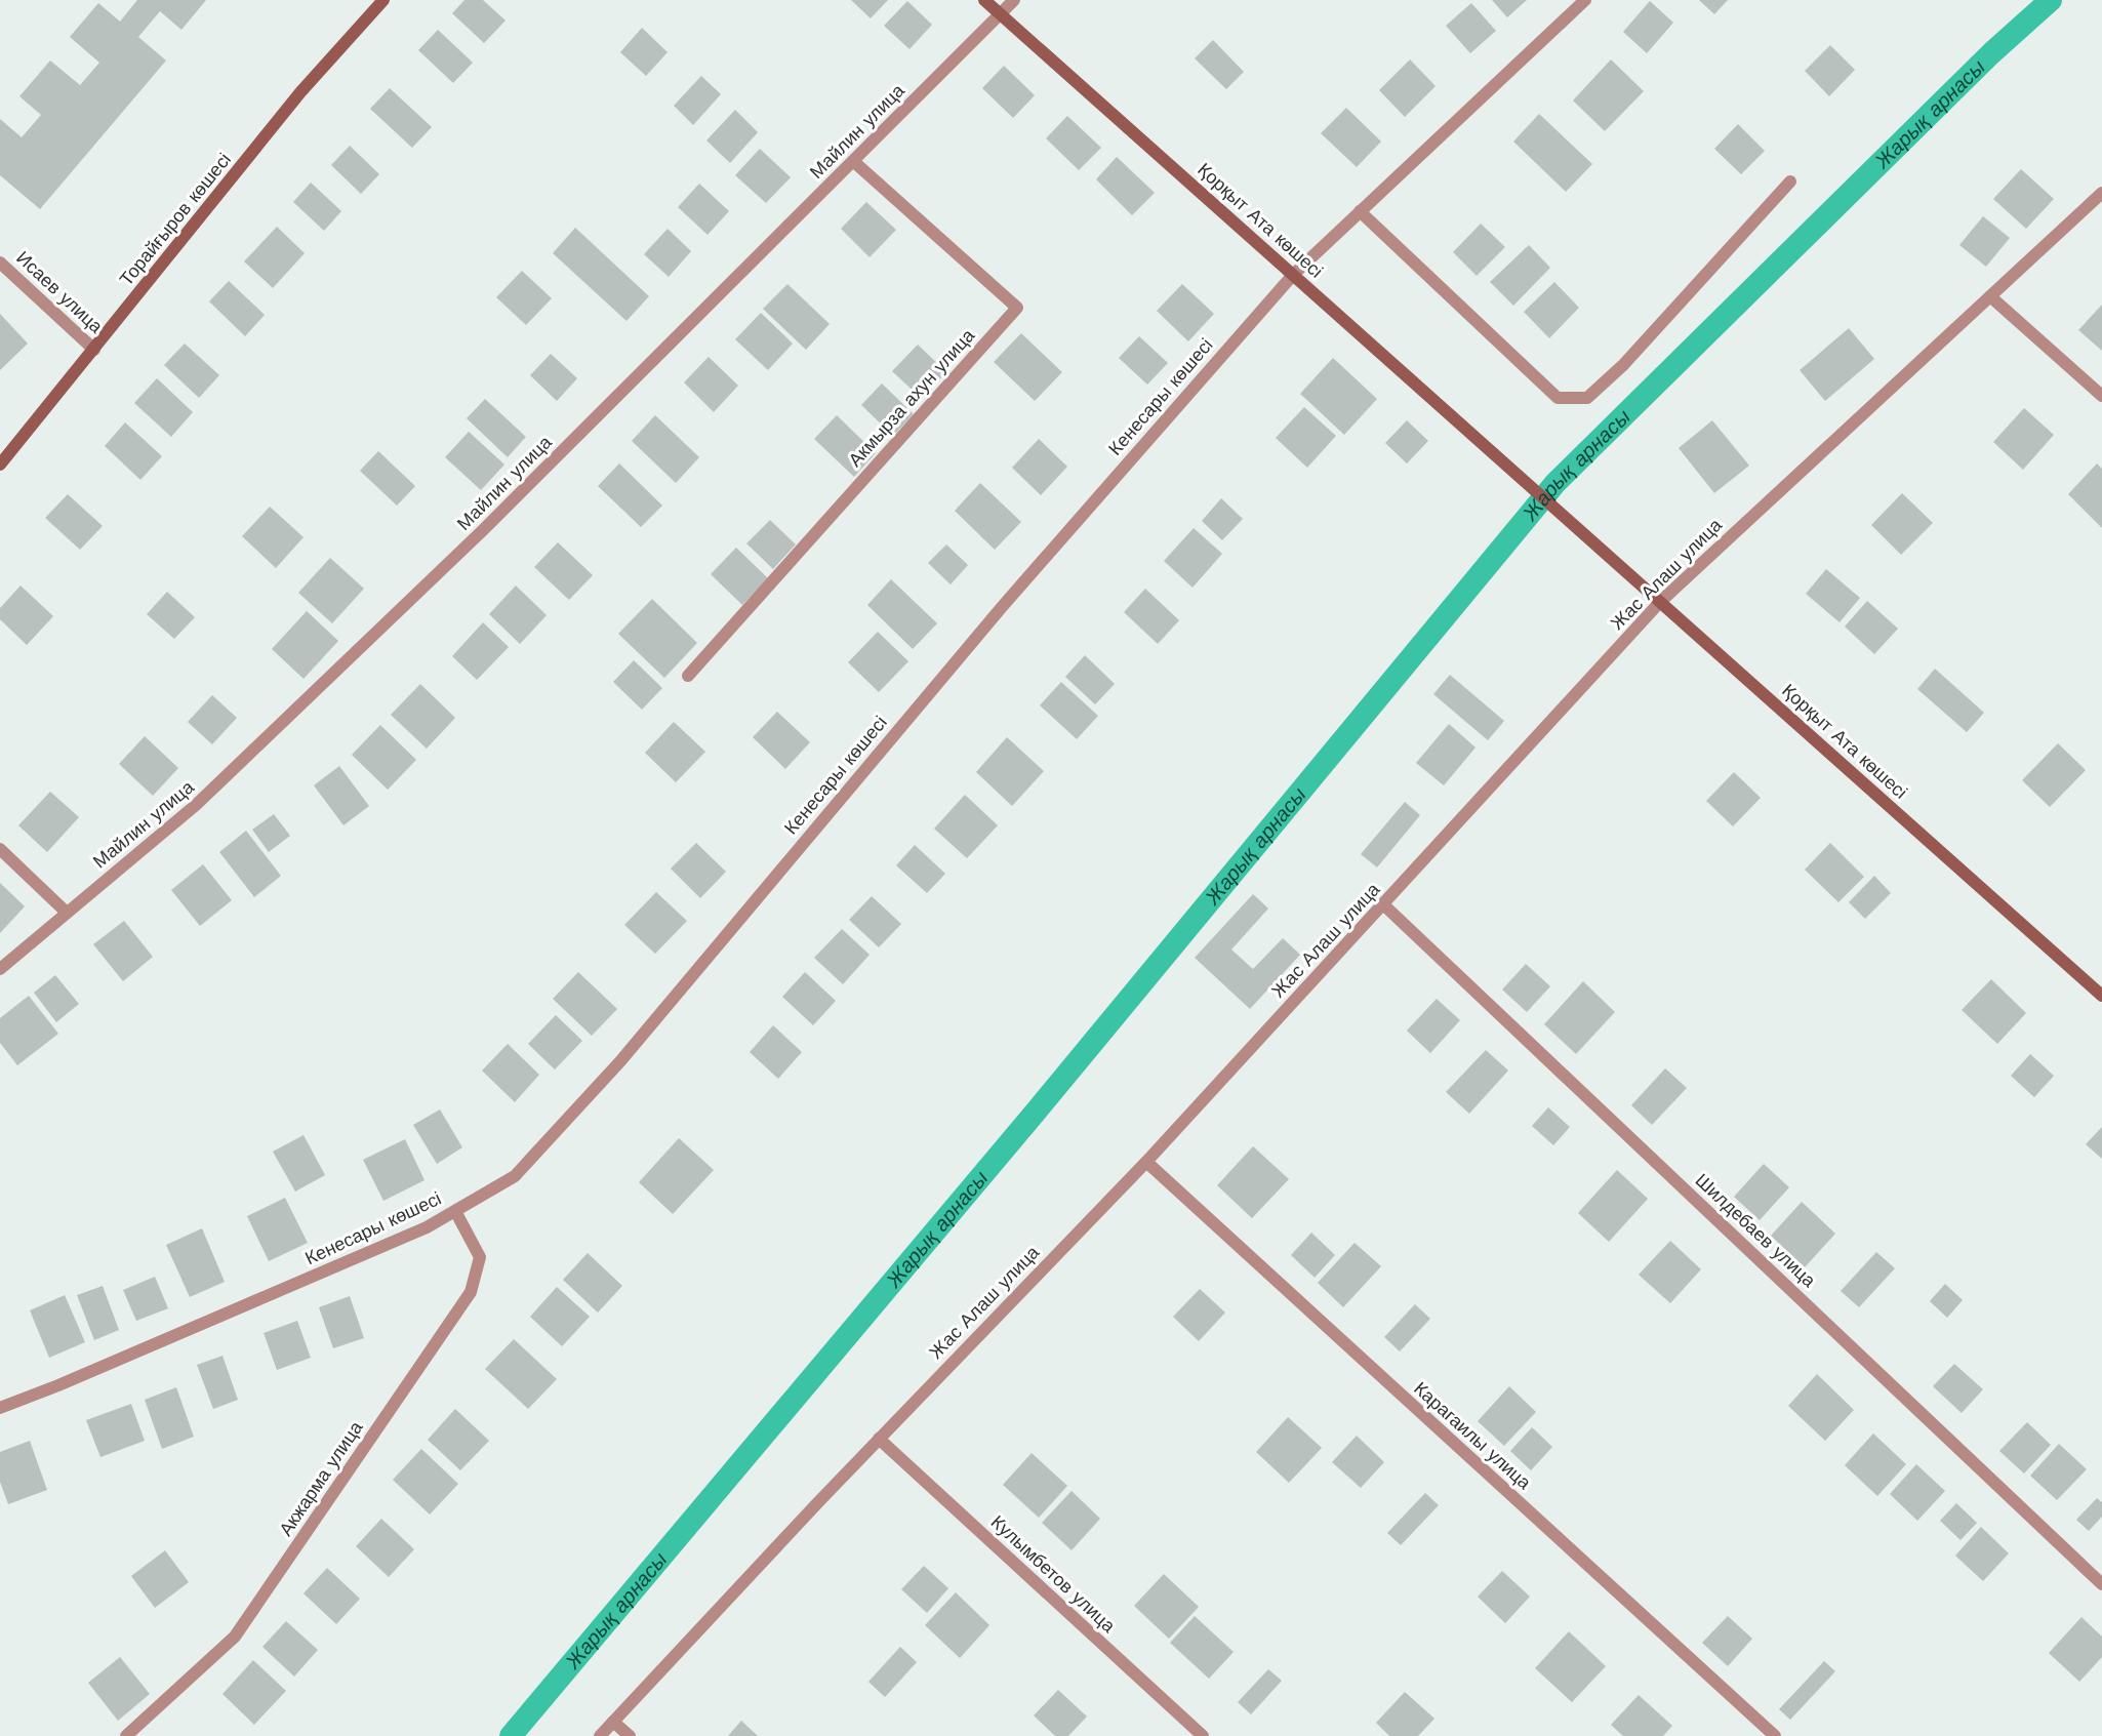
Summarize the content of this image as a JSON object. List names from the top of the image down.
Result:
{
  "streets": {
    "main road": ["Торайғыров көшесі", "Қорқыт Ата көшесі"],
    "street": [
      "Майлин улица",
      "Исаев улица",
      "Кенесары көшесі",
      "Акмырза ахун улица",
      "Жас Алаш улица",
      "Шилдебаев улица",
      "Карагаилы улица",
      "Акжарма улица",
      "Кулымбетов улица"
    ]
  },
  "crossings": [
    ["Майлин улица", "Қорқыт Ата көшесі"],
    ["Майлин улица", "Акмырза ахун улица"],
    ["Торайғыров көшесі", "Исаев улица"],
    ["Қорқыт Ата көшесі", "Кенесары көшесі"],
    ["Қорқыт Ата көшесі", "Жас Алаш улица"],
    ["Кенесары көшесі", "Акжарма улица"],
    ["Жас Алаш улица", "Шилдебаев улица"],
    ["Жас Алаш улица", "Карагаилы улица"],
    ["Жас Алаш улица", "Кулымбетов улица"]
  ],
  "water": ["Жарық арнасы"]
}
